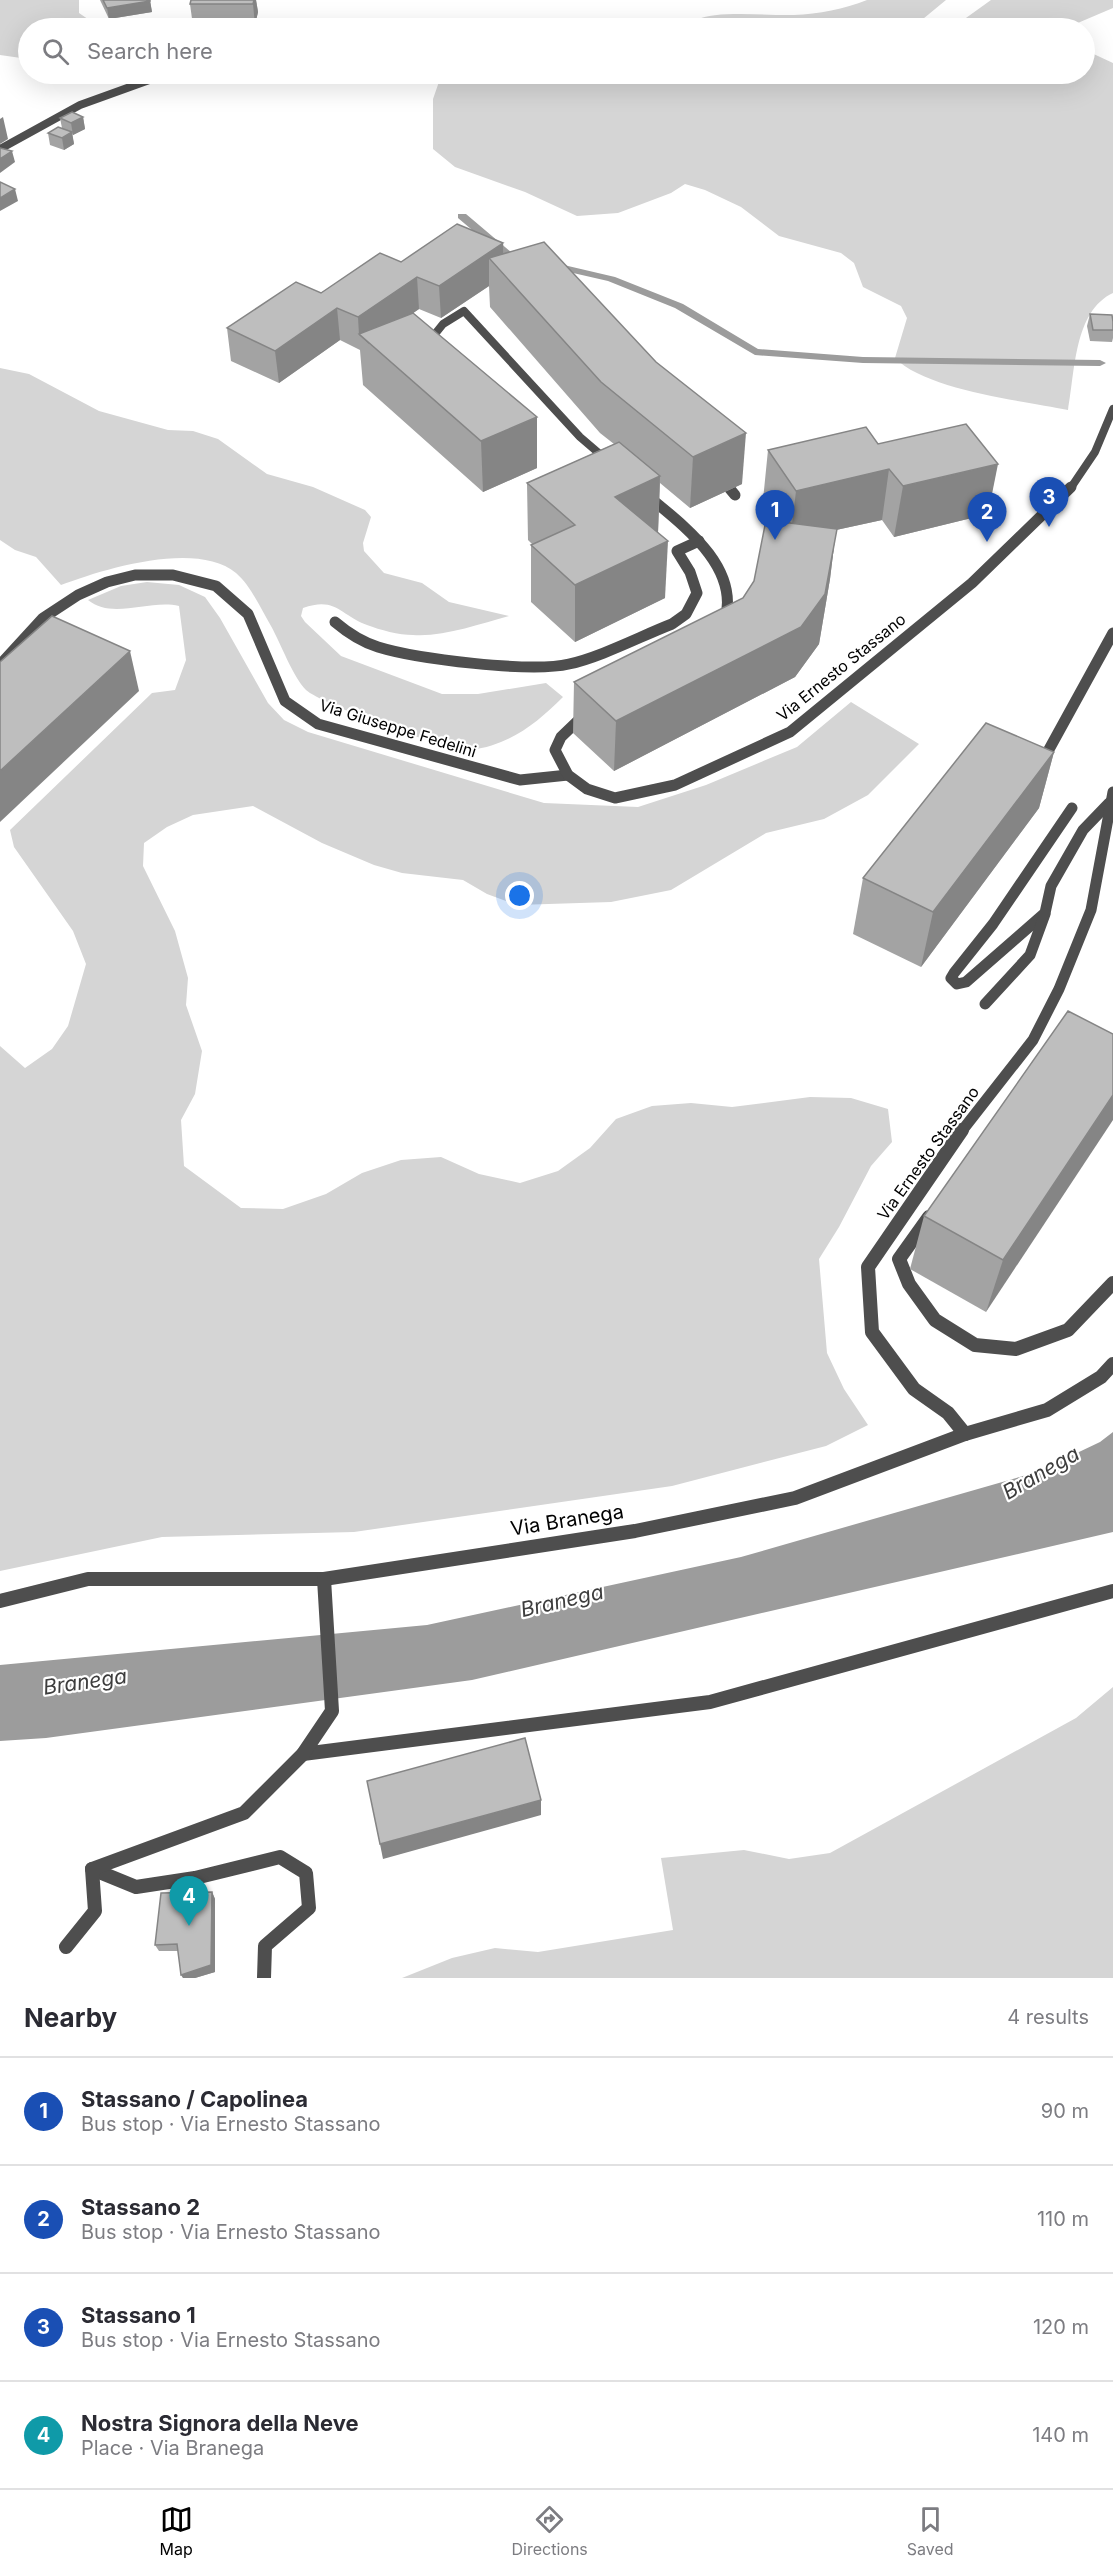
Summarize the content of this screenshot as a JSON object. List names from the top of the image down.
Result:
{
  "streets": {
    "street": ["Via Ernesto Stassano", "Via Giuseppe Fedelini", "Via Branega"]
  },
  "crossings": [
    ["Via Ernesto Stassano", "Via Giuseppe Fedelini"],
    ["Via Ernesto Stassano", "Via Branega"]
  ],
  "water": ["Branega"],
  "page": {
    "search": "Search here",
    "pins": [
      "3",
      "1",
      "2",
      "4"
    ],
    "heading": ["Nearby", "4 results"],
    "list": [
      {
        "mark": "1",
        "name": "Stassano / Capolinea",
        "note": "Bus stop · Via Ernesto Stassano",
        "value": "90 m"
      },
      {
        "mark": "2",
        "name": "Stassano 2",
        "note": "Bus stop · Via Ernesto Stassano",
        "value": "110 m"
      },
      {
        "mark": "3",
        "name": "Stassano 1",
        "note": "Bus stop · Via Ernesto Stassano",
        "value": "120 m"
      },
      {
        "mark": "4",
        "name": "Nostra Signora della Neve",
        "note": "Place · Via Branega",
        "value": "140 m"
      }
    ],
    "nav": ["Map", "Directions", "Saved"]
  }
}
